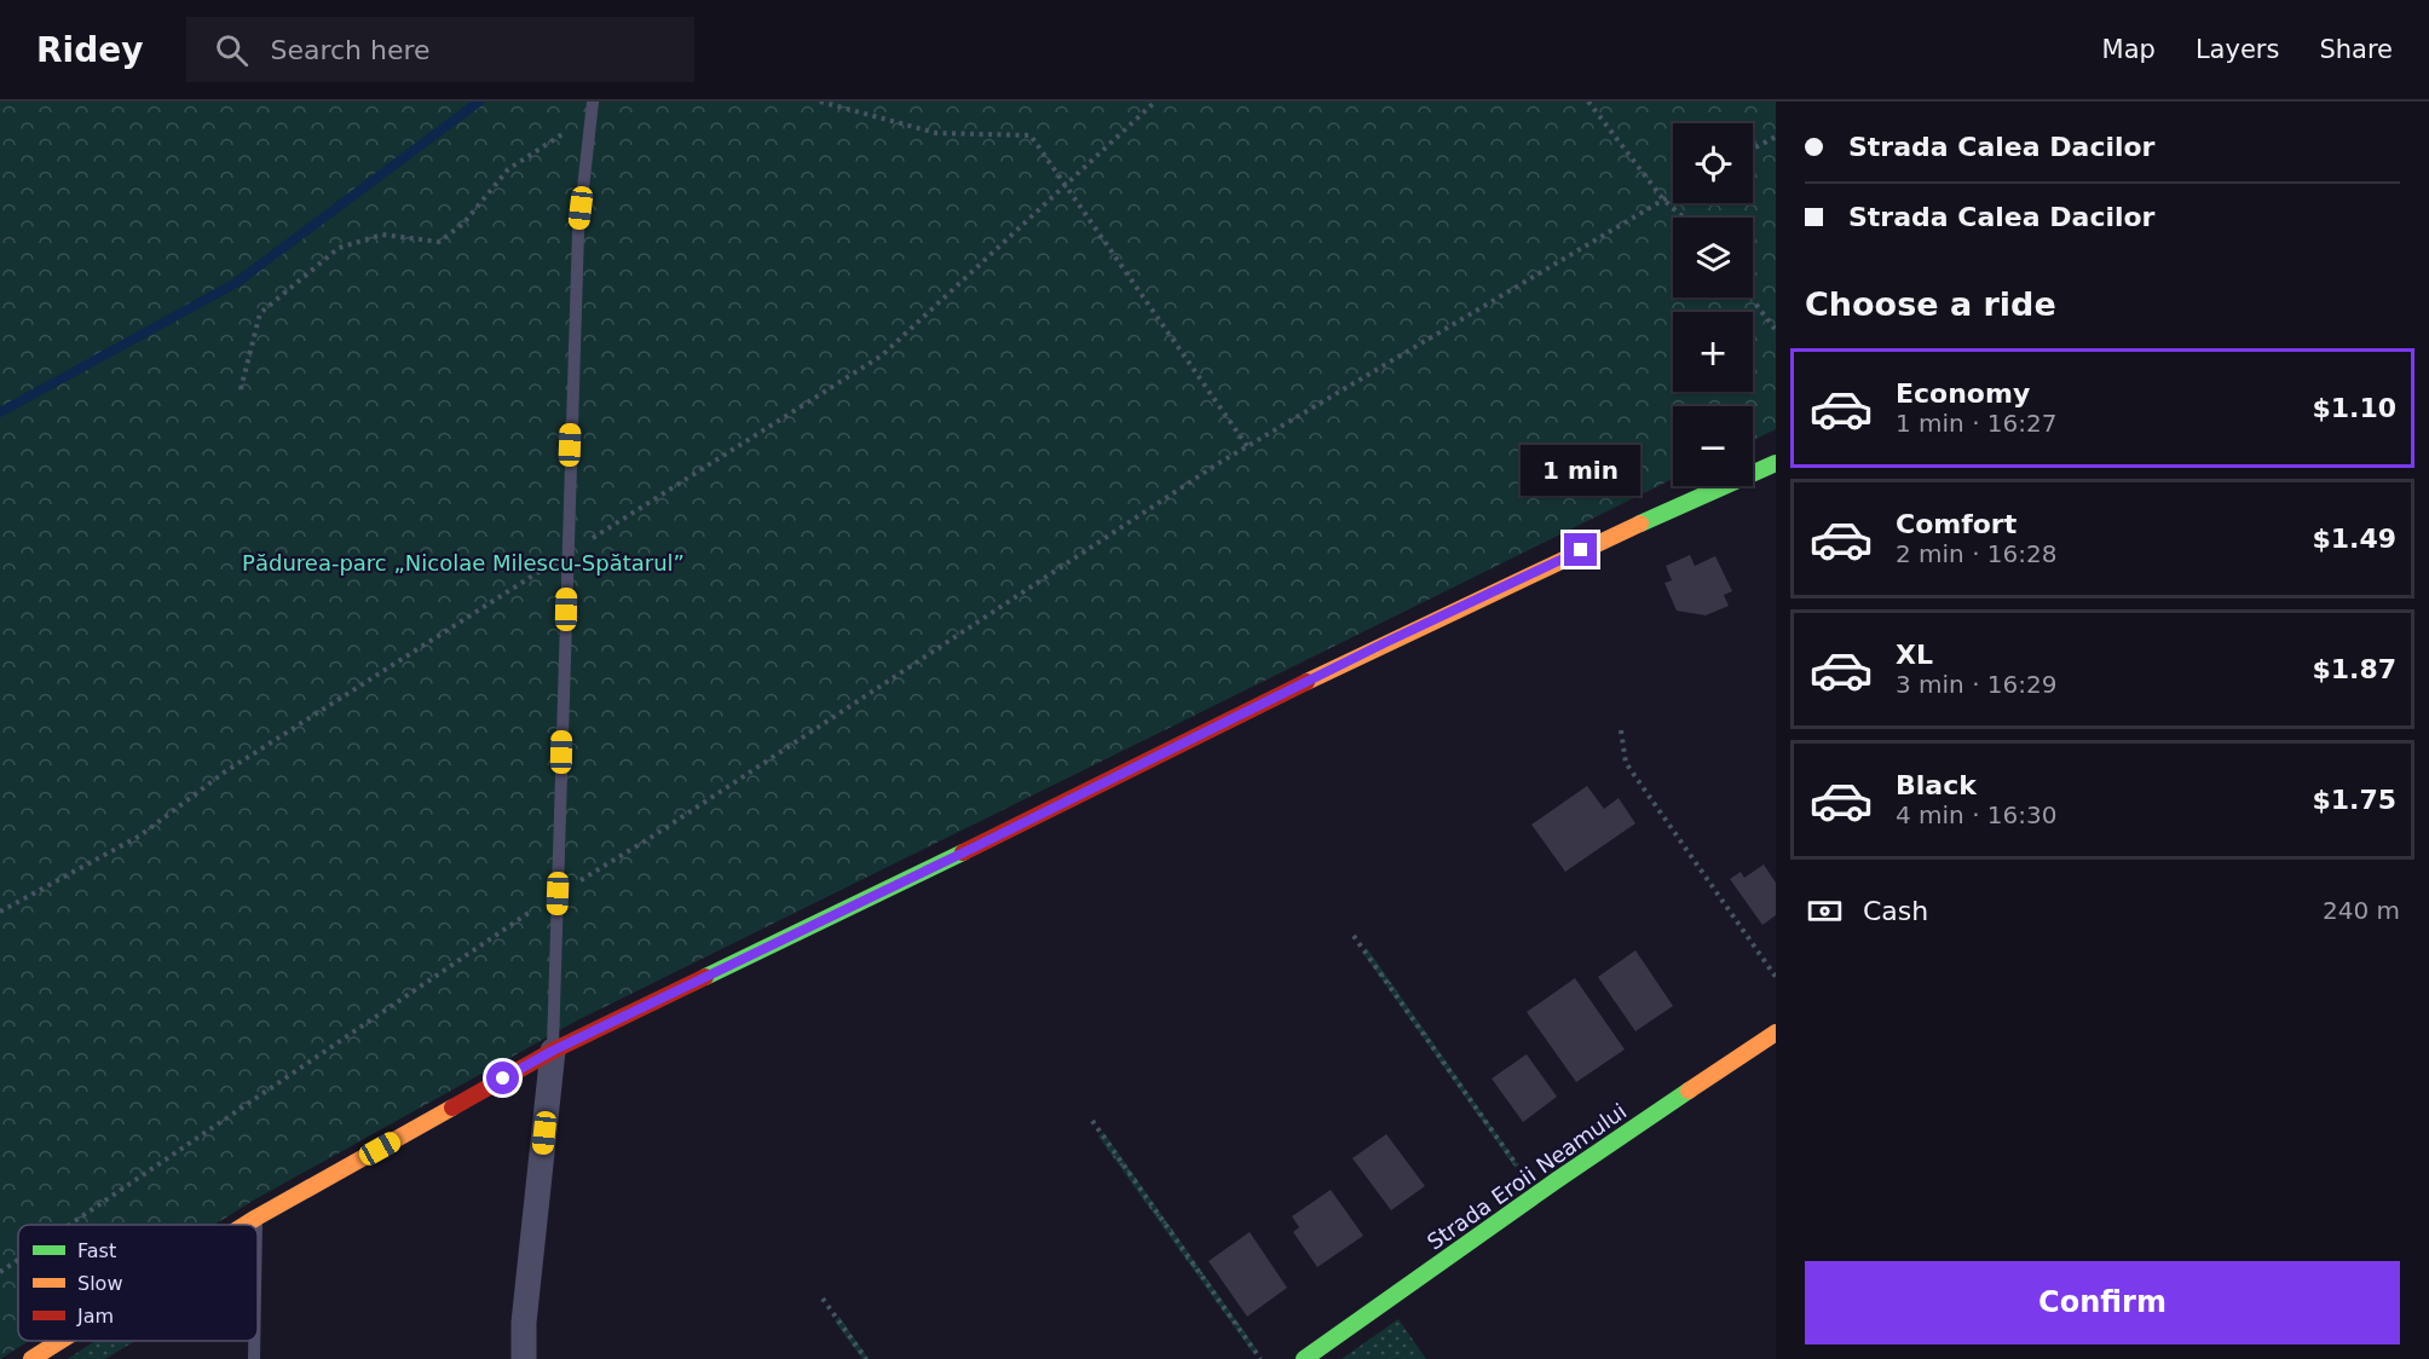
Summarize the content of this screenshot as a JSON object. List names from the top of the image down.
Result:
{
  "streets": {
    "street": ["Strada Eroii Neamului"]
  },
  "parks": ["Pădurea-parc „Nicolae Milescu-Spătarul”"],
  "legend": ["Fast", "Slow", "Jam"],
  "page": {
    "header": "Ridey",
    "search": "Search here",
    "nav": ["Map", "Layers", "Share"],
    "banner": ["Strada Calea Dacilor", "Strada Calea Dacilor"],
    "map_buttons": ["+", "−"],
    "heading": "Choose a ride",
    "list": [
      {
        "name": "Economy",
        "note": "1 min · 16:27",
        "value": "$1.10"
      },
      {
        "name": "Comfort",
        "note": "2 min · 16:28",
        "value": "$1.49"
      },
      {
        "name": "XL",
        "note": "3 min · 16:29",
        "value": "$1.87"
      },
      {
        "name": "Black",
        "note": "4 min · 16:30",
        "value": "$1.75"
      }
    ],
    "bubble": "1 min",
    "pay": ["Cash", "240 m"],
    "buttons": "Confirm"
  }
}
